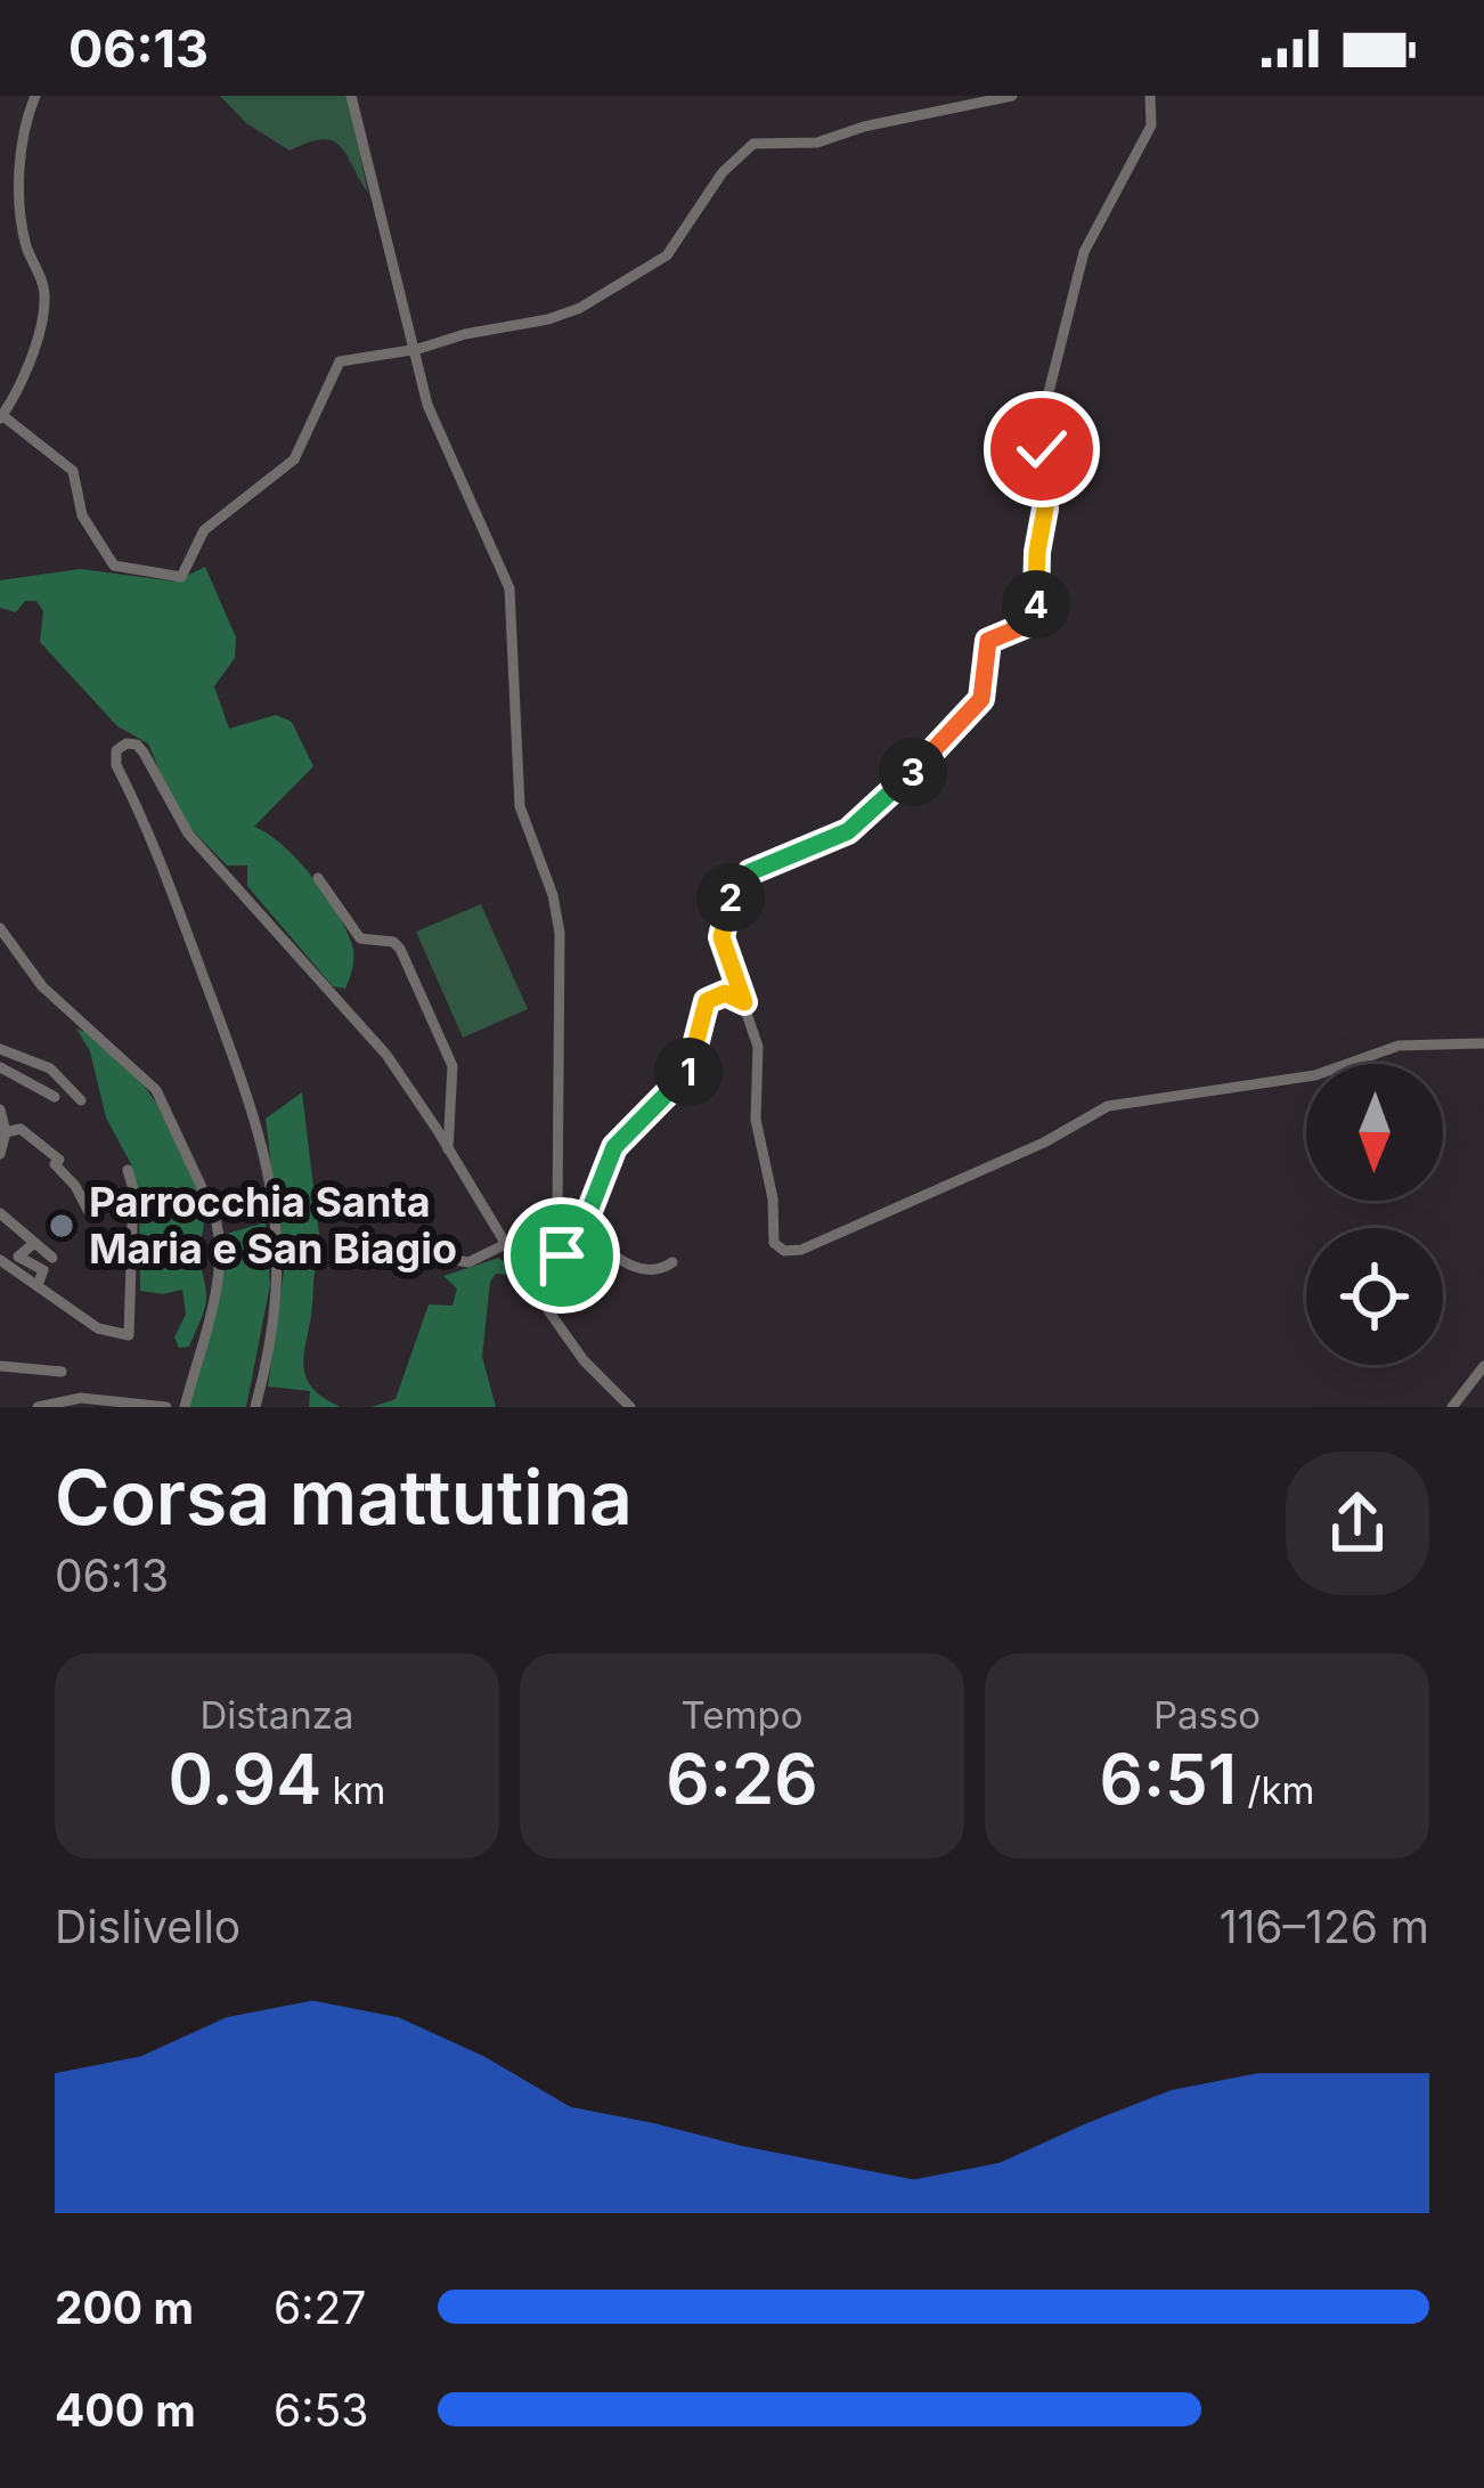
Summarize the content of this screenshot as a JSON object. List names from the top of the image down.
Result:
{
  "places": ["Parrocchia Santa Maria e San Biagio"],
  "north": "bottom",
  "page": {
    "status": "06:13",
    "pins": [
      "4",
      "3",
      "2",
      "1"
    ],
    "heading": ["Corsa mattutina", "06:13"],
    "stats": [
      ["Distanza", "0.94 km"],
      ["Tempo", "6:26"],
      ["Passo", "6:51 /km"]
    ],
    "chart": ["Dislivello", "116–126 m"],
    "list": [
      {
        "name": "200 m",
        "note": "6:27"
      },
      {
        "name": "400 m",
        "note": "6:53"
      }
    ]
  }
}
